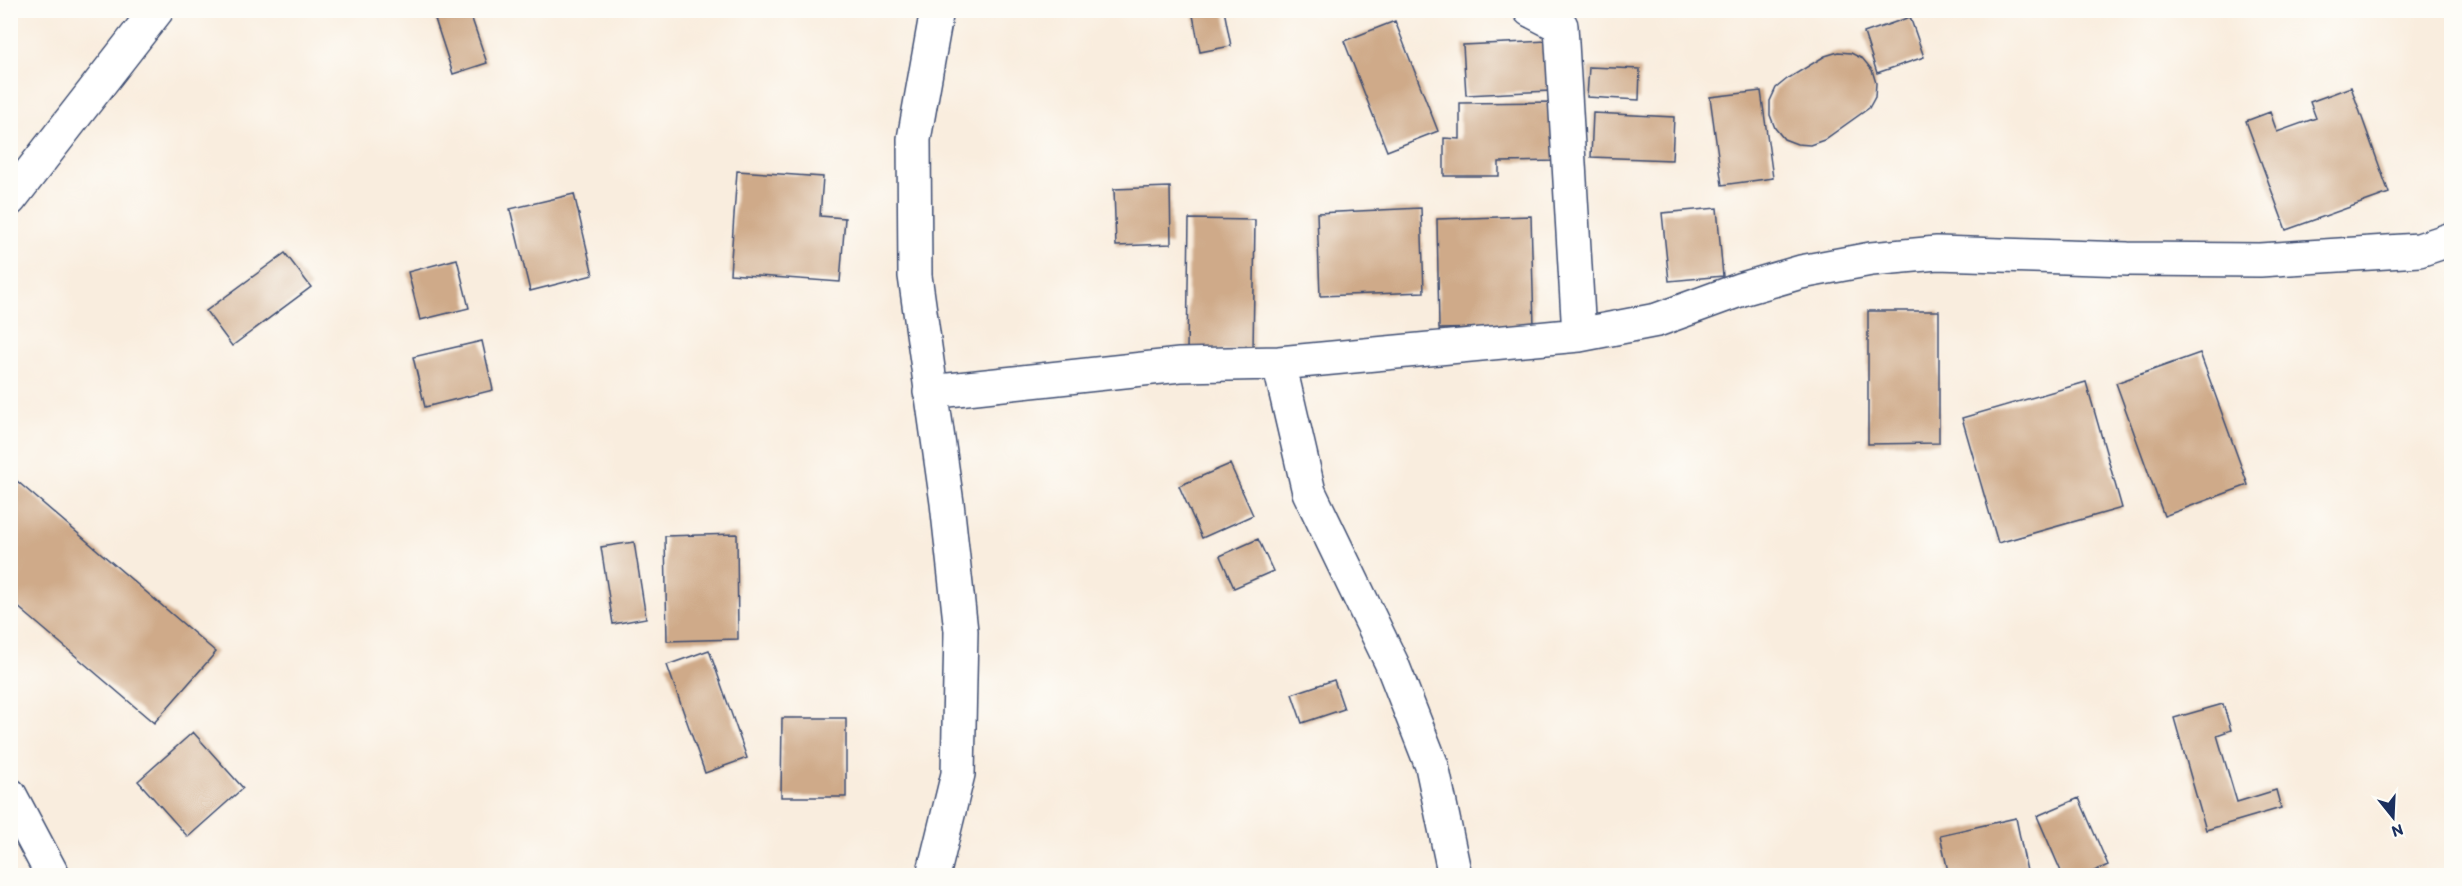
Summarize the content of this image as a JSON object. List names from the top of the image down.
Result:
{
  "north": "bottom"
}
